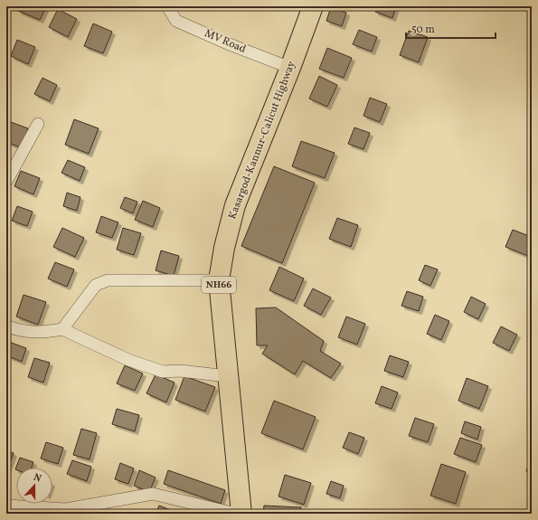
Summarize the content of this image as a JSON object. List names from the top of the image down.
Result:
{
  "streets": {
    "highway": ["Kasargod-Kannur-Calicut Highway", "NH66"],
    "street": ["MV Road"]
  },
  "crossings": [
    ["MV Road", "Kasargod-Kannur-Calicut Highway"]
  ],
  "scale_bar": "50 m",
  "north": "top"
}
